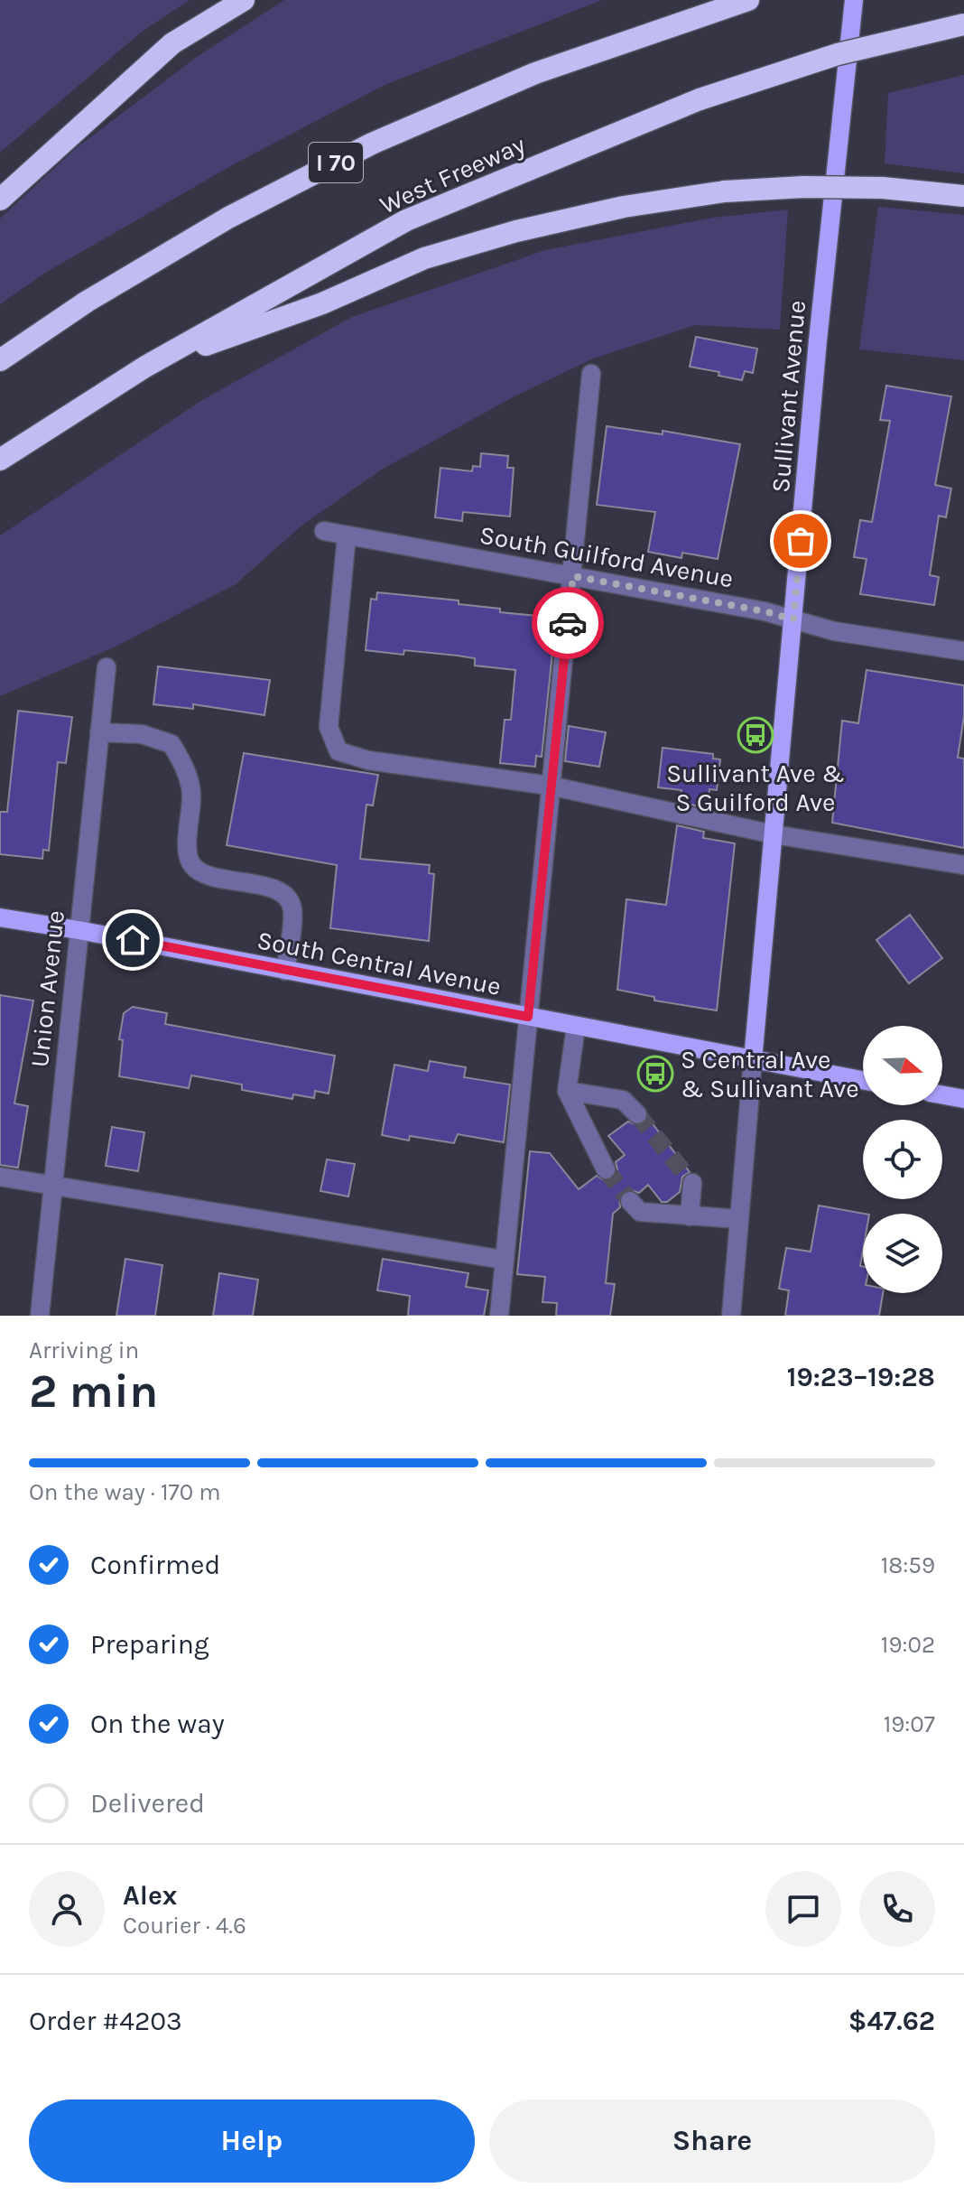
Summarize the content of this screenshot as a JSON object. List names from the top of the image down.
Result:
{
  "streets": {
    "highway": ["I 70", "West Freeway"],
    "main road": ["Sullivant Avenue", "South Central Avenue"],
    "street": ["South Guilford Avenue", "Union Avenue"]
  },
  "crossings": [
    ["Sullivant Avenue", "South Guilford Avenue"],
    ["Sullivant Avenue", "South Central Avenue"],
    ["South Central Avenue", "Union Avenue"]
  ],
  "places": {
    "bus stop": ["Sullivant Ave & S Guilford Ave", "S Central Ave & Sullivant Ave"]
  },
  "north": "right",
  "page": {
    "heading": ["2 min", "Arriving in", "19:23–19:28"],
    "panel": [
      "Alex",
      "Courier · 4.6",
      "Order #4203",
      "$47.62"
    ],
    "bar": "On the way · 170 m",
    "list": [
      ["Confirmed", "18:59"],
      ["Preparing", "19:02"],
      ["On the way", "19:07"],
      "Delivered"
    ],
    "buttons": ["Help", "Share"]
  }
}
